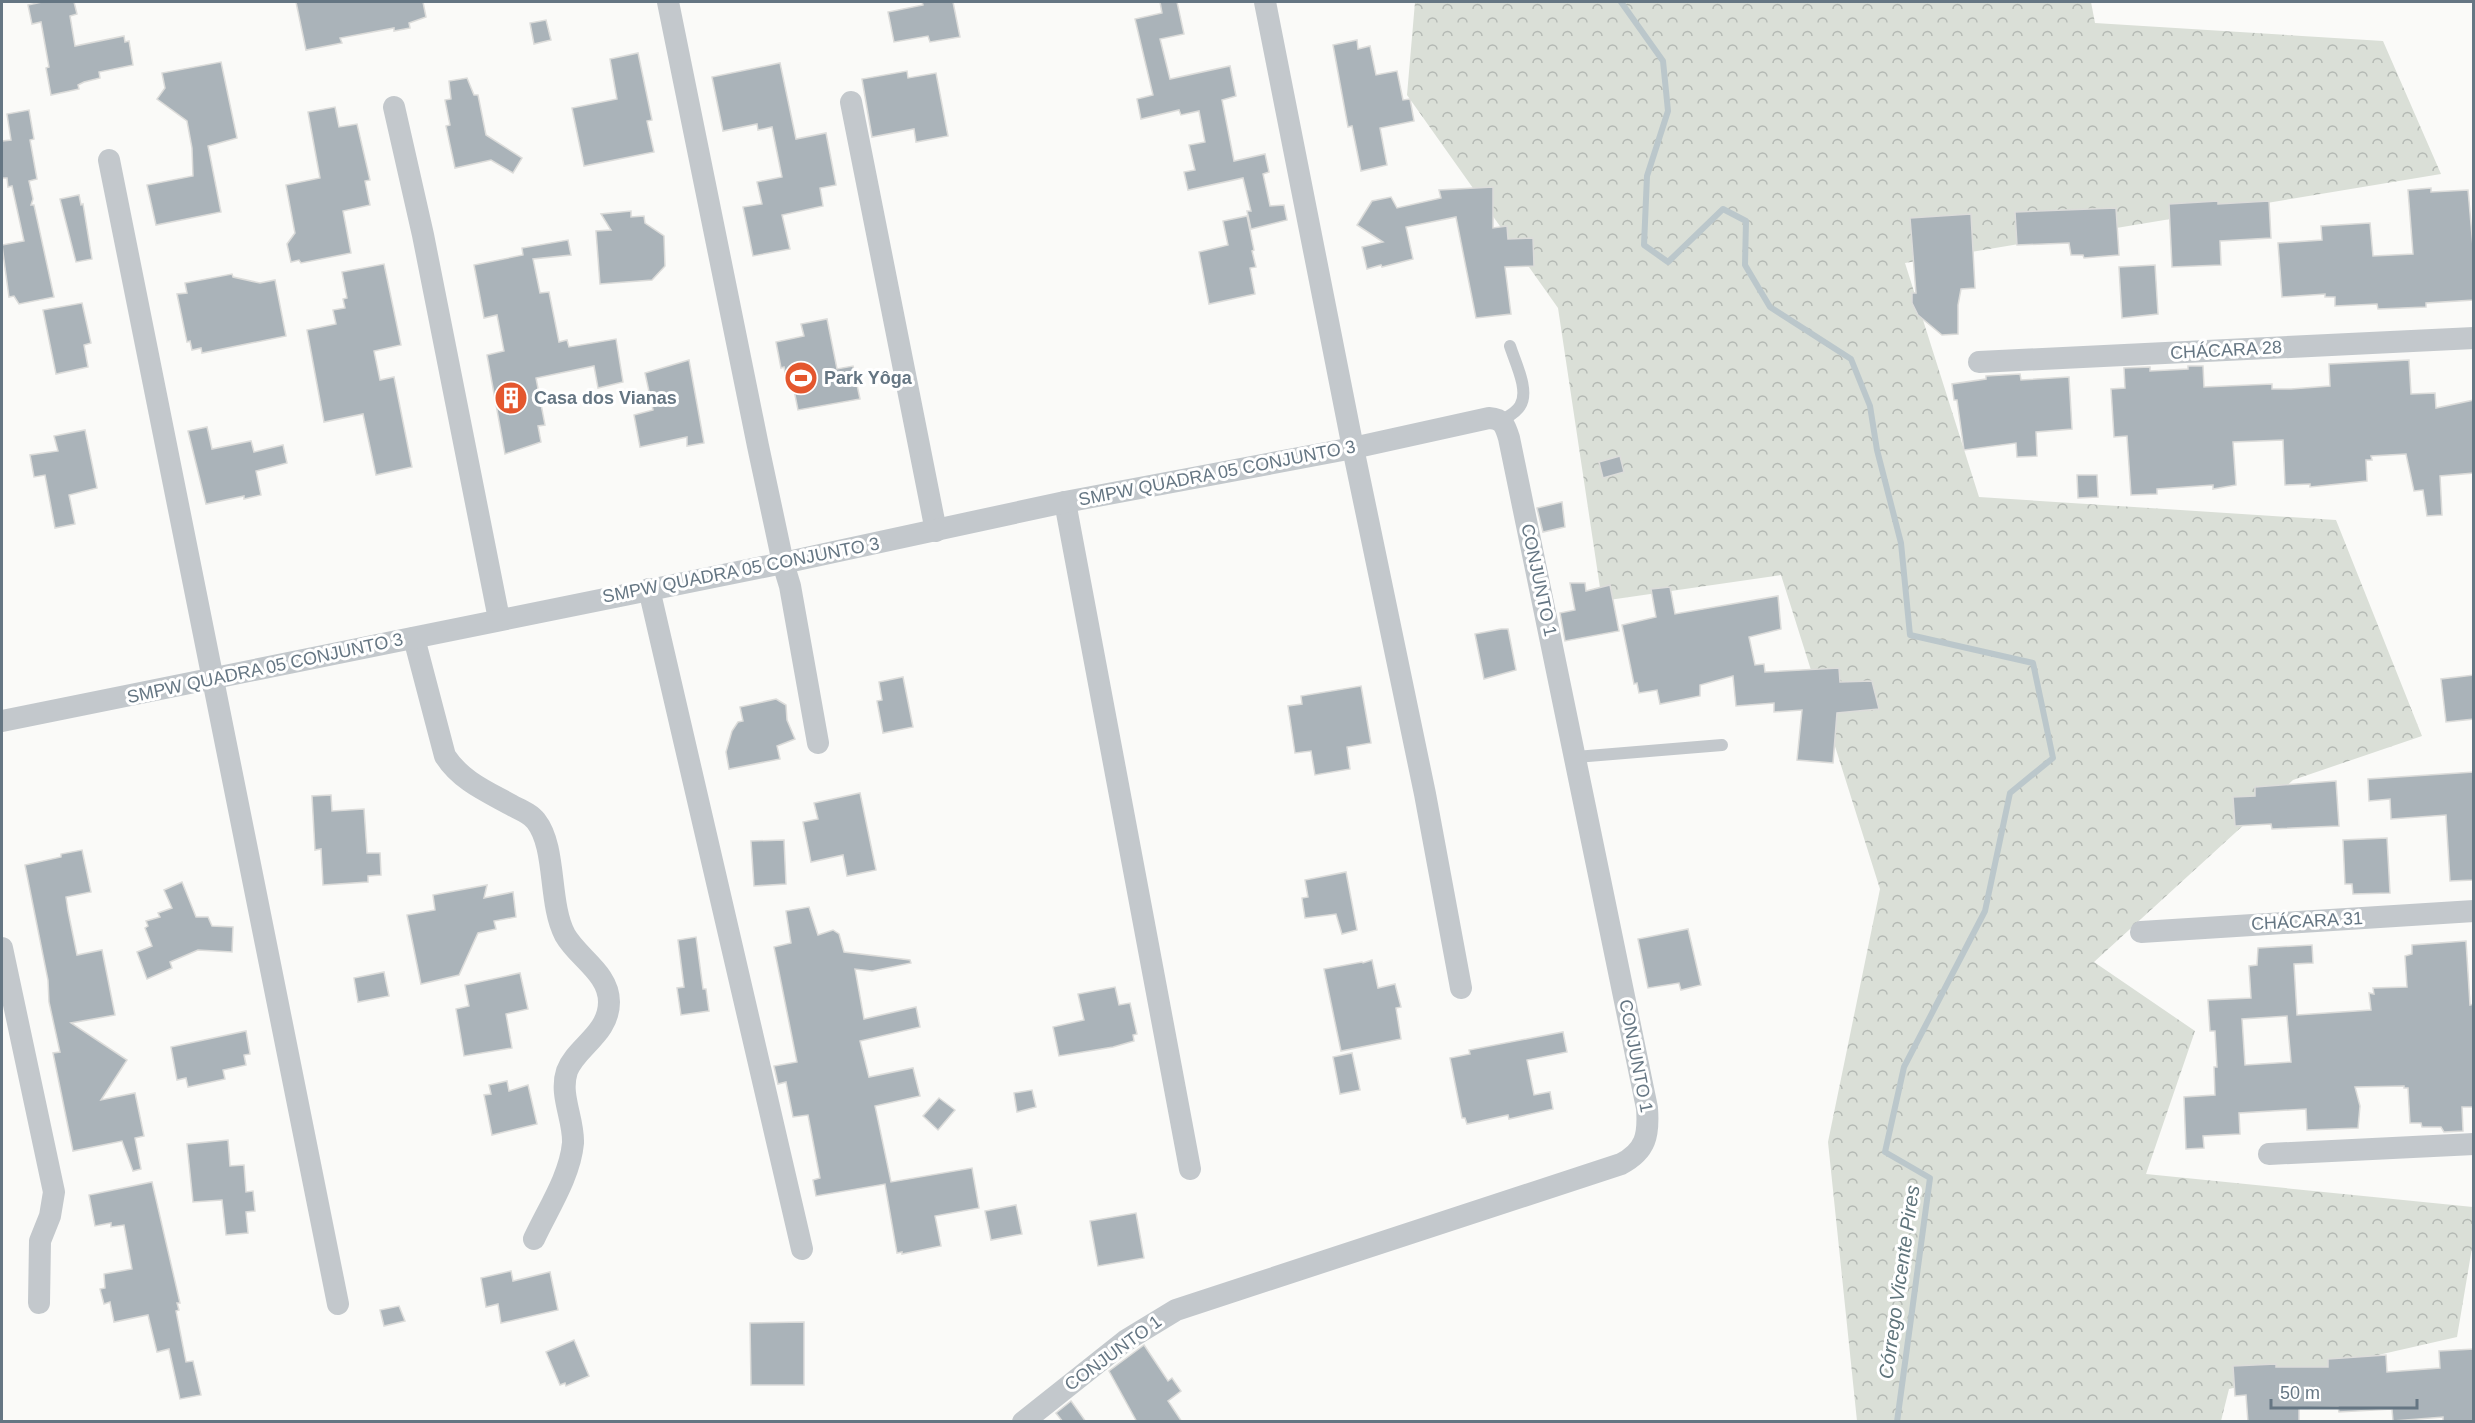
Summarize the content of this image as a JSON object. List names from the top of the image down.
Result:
{
  "streets": {
    "street": [
      "CHÁCARA 28",
      "SMPW QUADRA 05 CONJUNTO 3",
      "CONJUNTO 1",
      "CHÁCARA 31"
    ]
  },
  "crossings": [
    ["SMPW QUADRA 05 CONJUNTO 3", "CONJUNTO 1"]
  ],
  "water": ["Córrego Vicente Pires"],
  "places": {
    "sports": ["Park Yôga"],
    "building": ["Casa dos Vianas"]
  },
  "scale_bar": "50 m"
}
